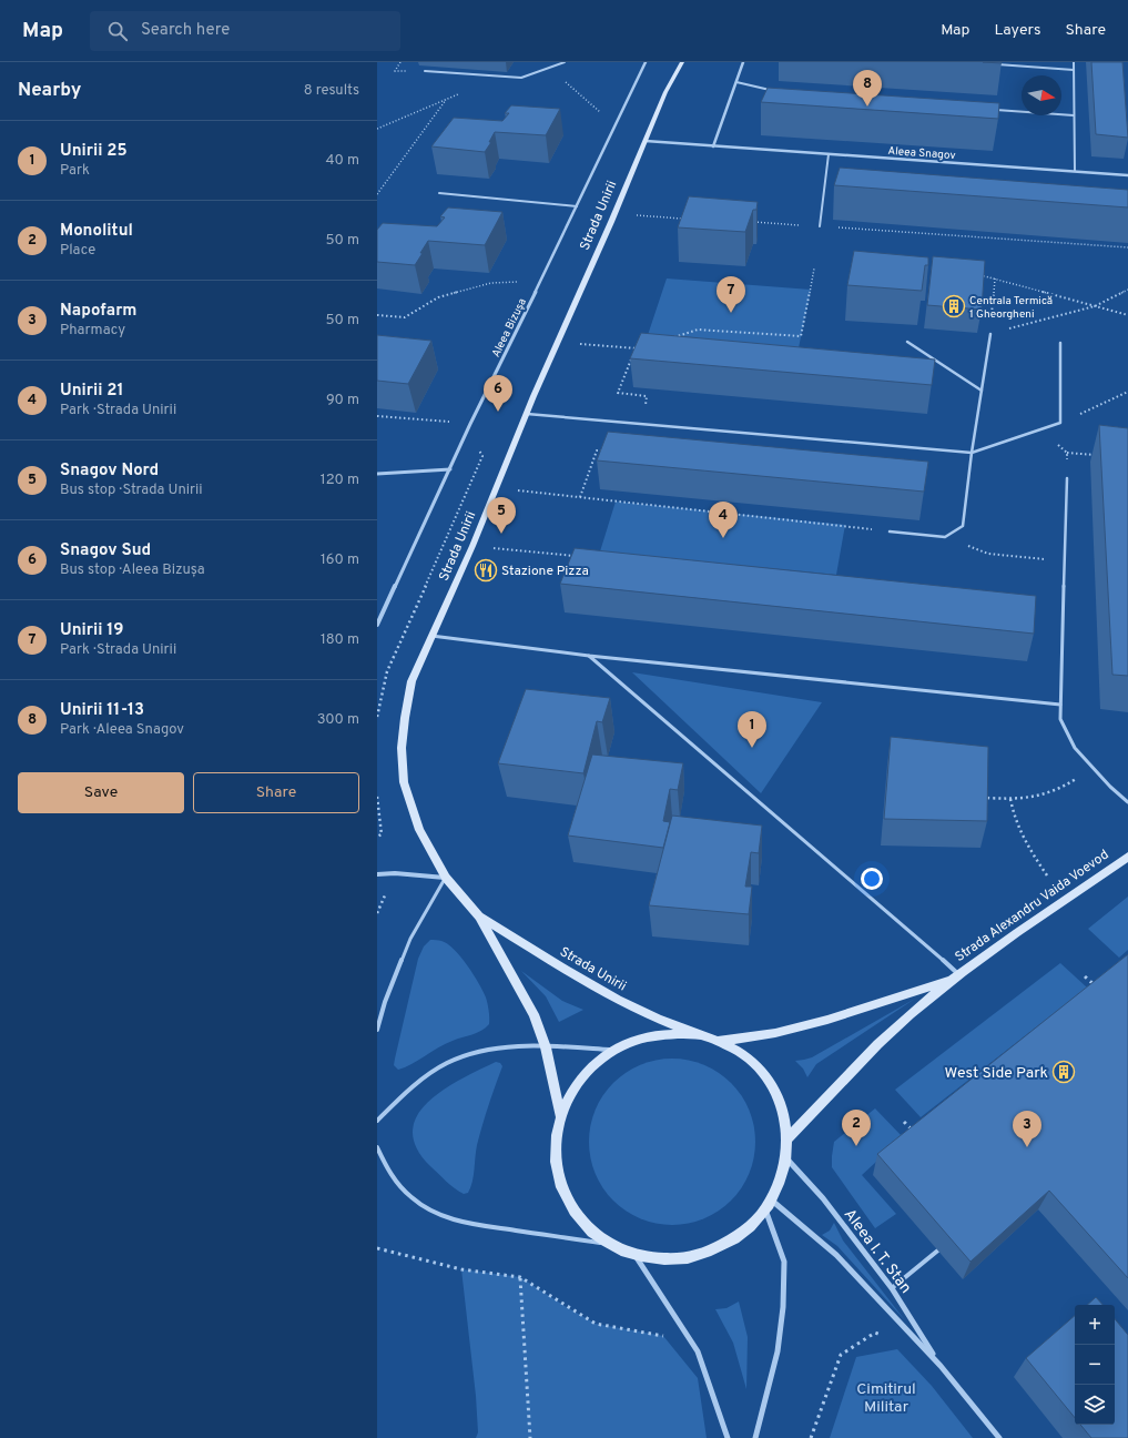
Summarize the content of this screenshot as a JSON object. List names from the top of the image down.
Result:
{
  "streets": {
    "main road": ["Strada Unirii", "Strada Alexandru Vaida Voevod"],
    "street": ["Aleea Snagov", "Aleea Bizușa", "Aleea I. T. Stan"]
  },
  "crossings": [
    ["Aleea Snagov", "Strada Unirii"],
    ["Strada Unirii", "Strada Alexandru Vaida Voevod"],
    ["Strada Unirii", "Aleea I. T. Stan"]
  ],
  "parks": ["Cimitirul Militar"],
  "places": {
    "building": ["Centrala Termică 1 Gheorgheni", "West Side Park"],
    "restaurant": ["Stazione Pizza"]
  },
  "north": "right",
  "page": {
    "header": "Map",
    "search": "Search here",
    "nav": ["Map", "Layers", "Share"],
    "heading": ["Nearby", "8 results"],
    "pins": [
      "8",
      "7",
      "6",
      "5",
      "4",
      "1",
      "2",
      "3"
    ],
    "list": [
      {
        "mark": "1",
        "name": "Unirii 25",
        "note": "Park",
        "value": "40 m"
      },
      {
        "mark": "2",
        "name": "Monolitul",
        "note": "Place",
        "value": "50 m"
      },
      {
        "mark": "3",
        "name": "Napofarm",
        "note": "Pharmacy",
        "value": "50 m"
      },
      {
        "mark": "4",
        "name": "Unirii 21",
        "note": "Park · Strada Unirii",
        "value": "90 m"
      },
      {
        "mark": "5",
        "name": "Snagov Nord",
        "note": "Bus stop · Strada Unirii",
        "value": "120 m"
      },
      {
        "mark": "6",
        "name": "Snagov Sud",
        "note": "Bus stop · Aleea Bizușa",
        "value": "160 m"
      },
      {
        "mark": "7",
        "name": "Unirii 19",
        "note": "Park · Strada Unirii",
        "value": "180 m"
      },
      {
        "mark": "8",
        "name": "Unirii 11-13",
        "note": "Park · Aleea Snagov",
        "value": "300 m"
      }
    ],
    "buttons": ["Save", "Share"],
    "map_buttons": ["+", "−"]
  }
}
